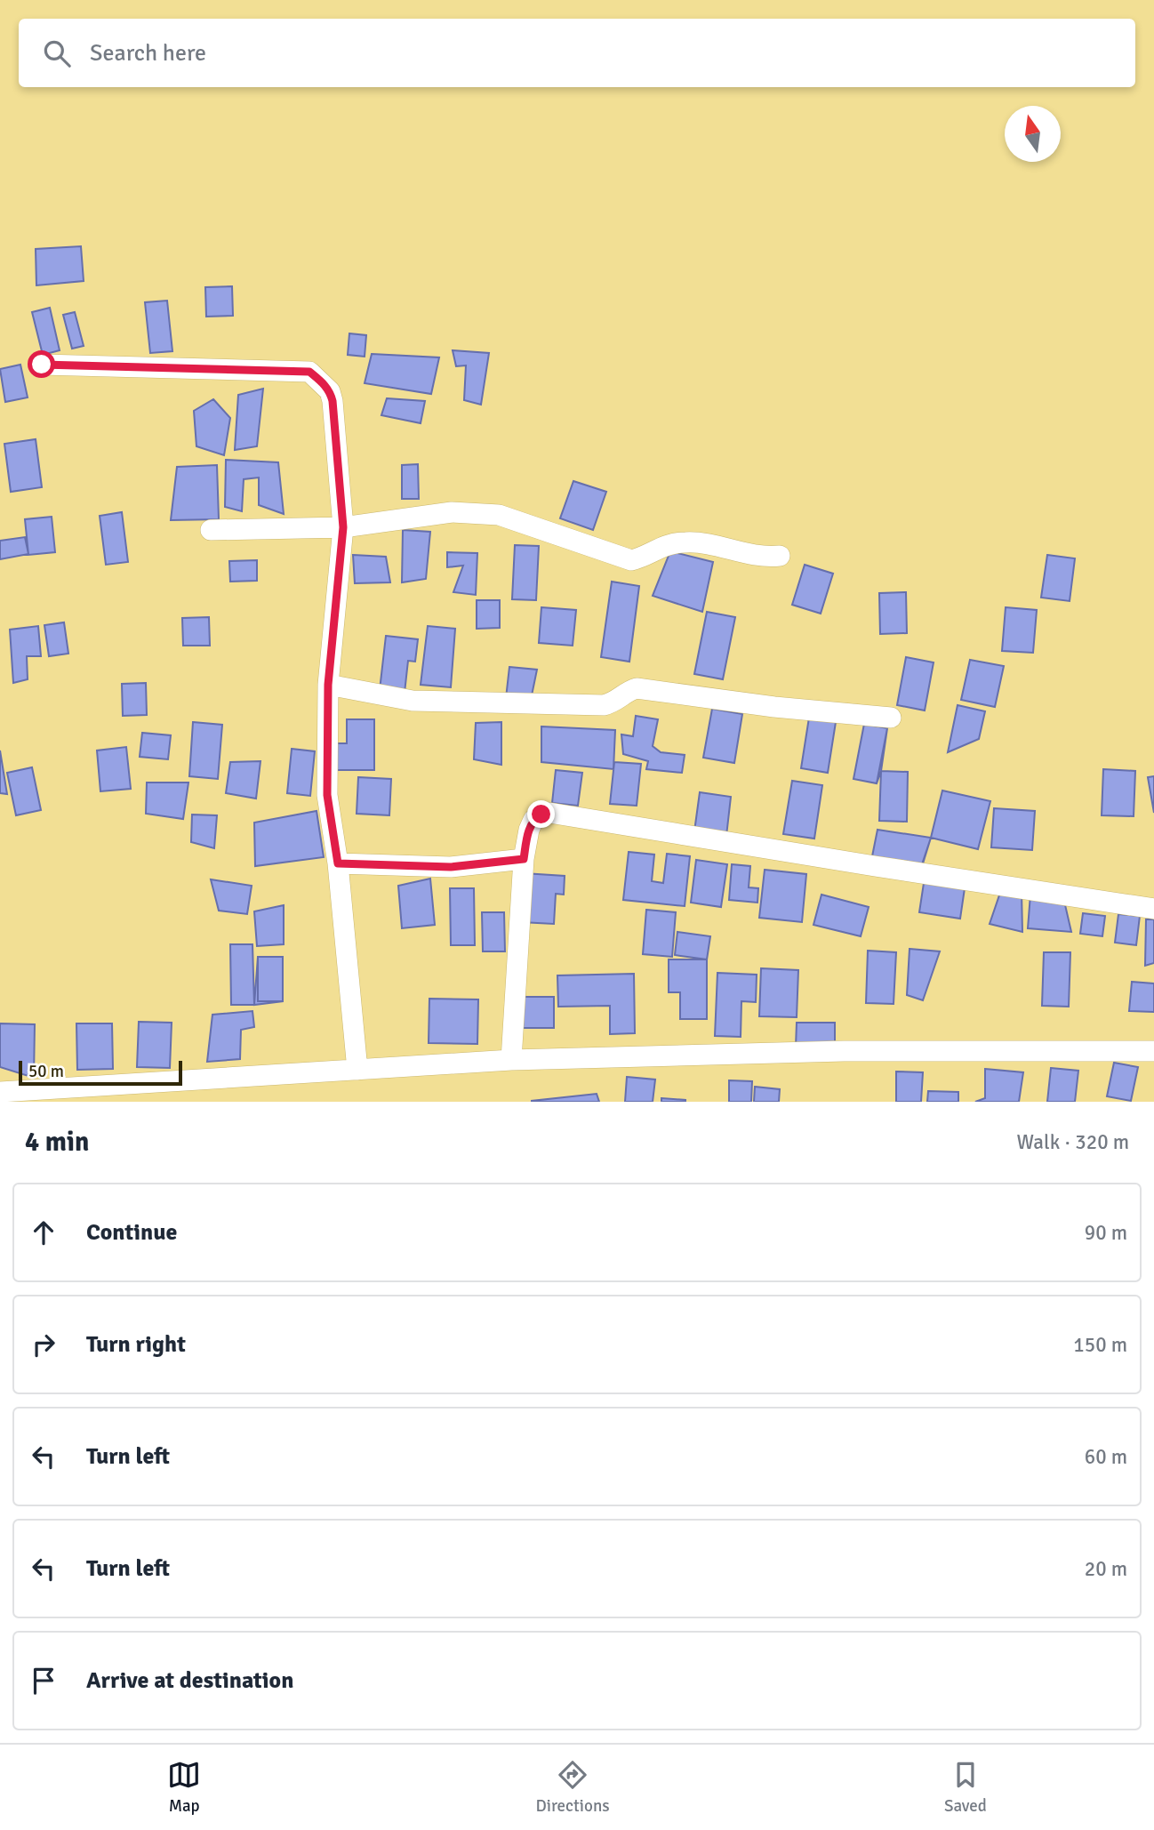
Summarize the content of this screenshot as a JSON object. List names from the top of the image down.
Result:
{
  "scale_bar": "50 m",
  "north": "top",
  "page": {
    "search": "Search here",
    "scale": "50 m",
    "heading": ["4 min", "Walk · 320 m"],
    "list": [
      ["Continue", "90 m"],
      ["Turn right", "150 m"],
      ["Turn left", "60 m"],
      ["Turn left", "20 m"],
      "Arrive at destination"
    ],
    "nav": ["Map", "Directions", "Saved"]
  }
}
